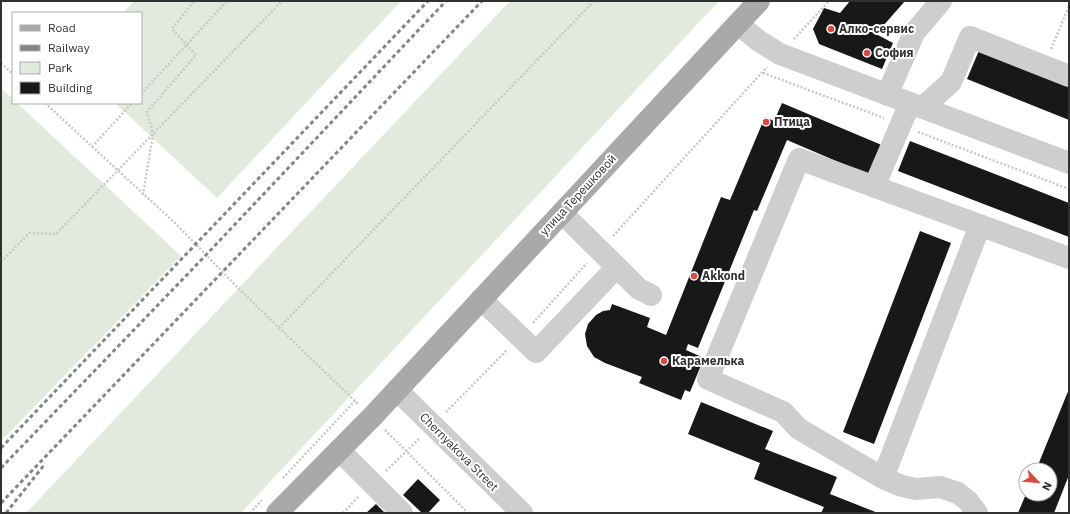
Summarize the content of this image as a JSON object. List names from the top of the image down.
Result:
{
  "streets": {
    "main road": ["улица Терешковой"],
    "street": ["Chernyakova Street"]
  },
  "crossings": [
    ["улица Терешковой", "Chernyakova Street"]
  ],
  "places": [
    "Алко-сервис",
    "София",
    "Птица",
    "Akkond",
    "Карамелька"
  ],
  "legend": [
    "Road",
    "Railway",
    "Park",
    "Building"
  ],
  "north": "bottom right"
}
